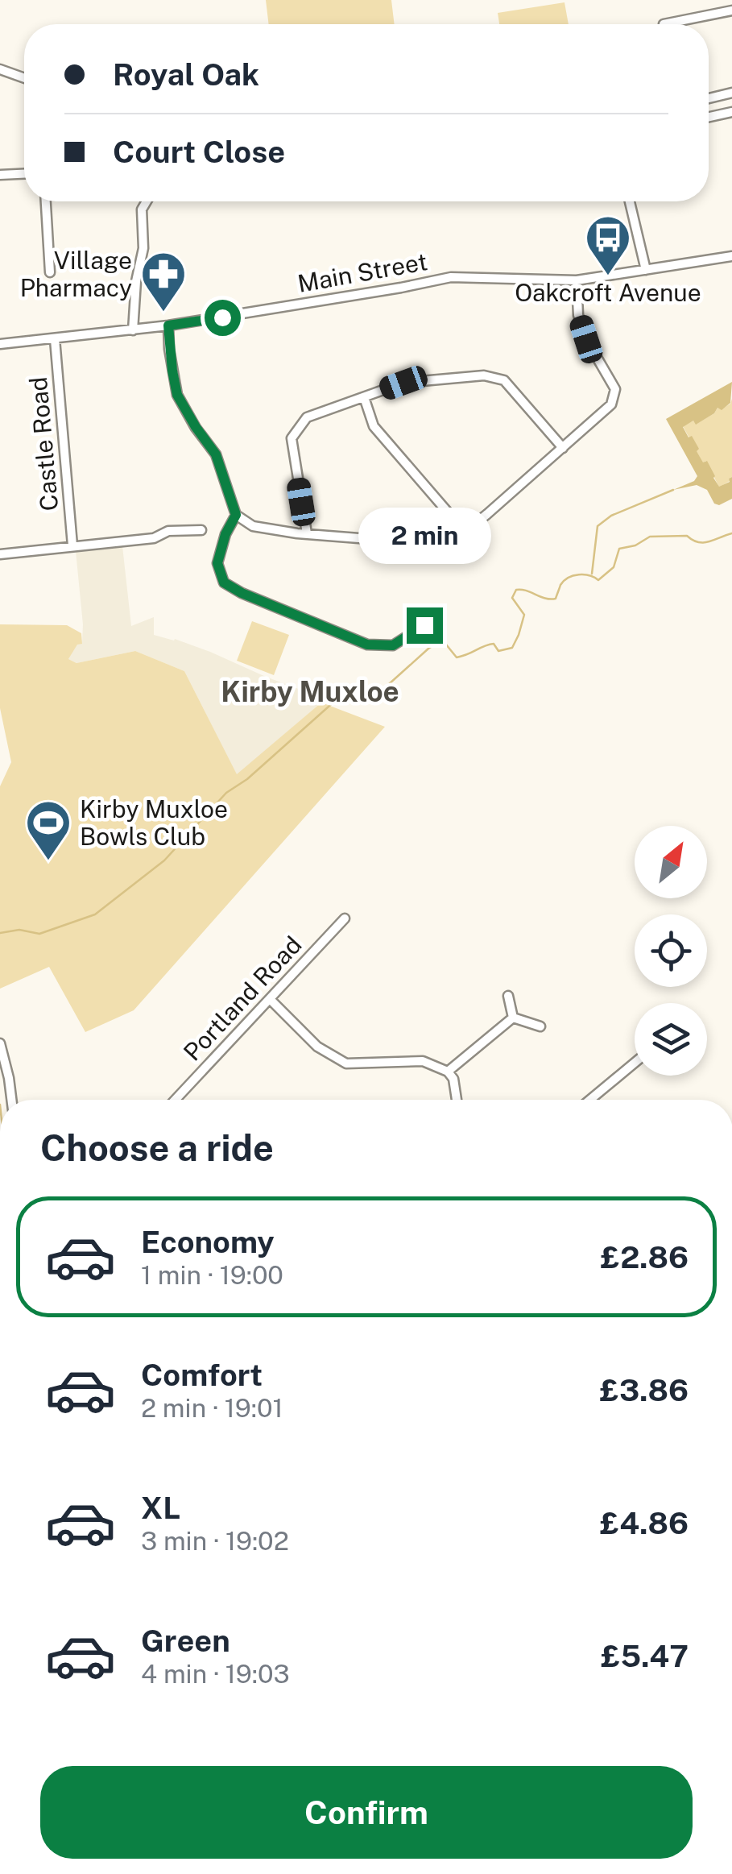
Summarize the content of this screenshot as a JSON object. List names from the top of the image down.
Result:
{
  "streets": {
    "street": ["Main Street", "Castle Road", "Portland Road"]
  },
  "crossings": [
    ["Main Street", "Castle Road"]
  ],
  "districts": ["Kirby Muxloe"],
  "places": {
    "bus stop": ["Oakcroft Avenue"],
    "pharmacy": ["Village Pharmacy"],
    "sports": ["Kirby Muxloe Bowls Club"]
  },
  "north": "top right",
  "page": {
    "banner": ["Royal Oak", "Court Close"],
    "bubble": "2 min",
    "heading": "Choose a ride",
    "list": [
      {
        "name": "Economy",
        "note": "1 min · 19:00",
        "value": "£2.86"
      },
      {
        "name": "Comfort",
        "note": "2 min · 19:01",
        "value": "£3.86"
      },
      {
        "name": "XL",
        "note": "3 min · 19:02",
        "value": "£4.86"
      },
      {
        "name": "Green",
        "note": "4 min · 19:03",
        "value": "£5.47"
      }
    ],
    "buttons": "Confirm"
  }
}
